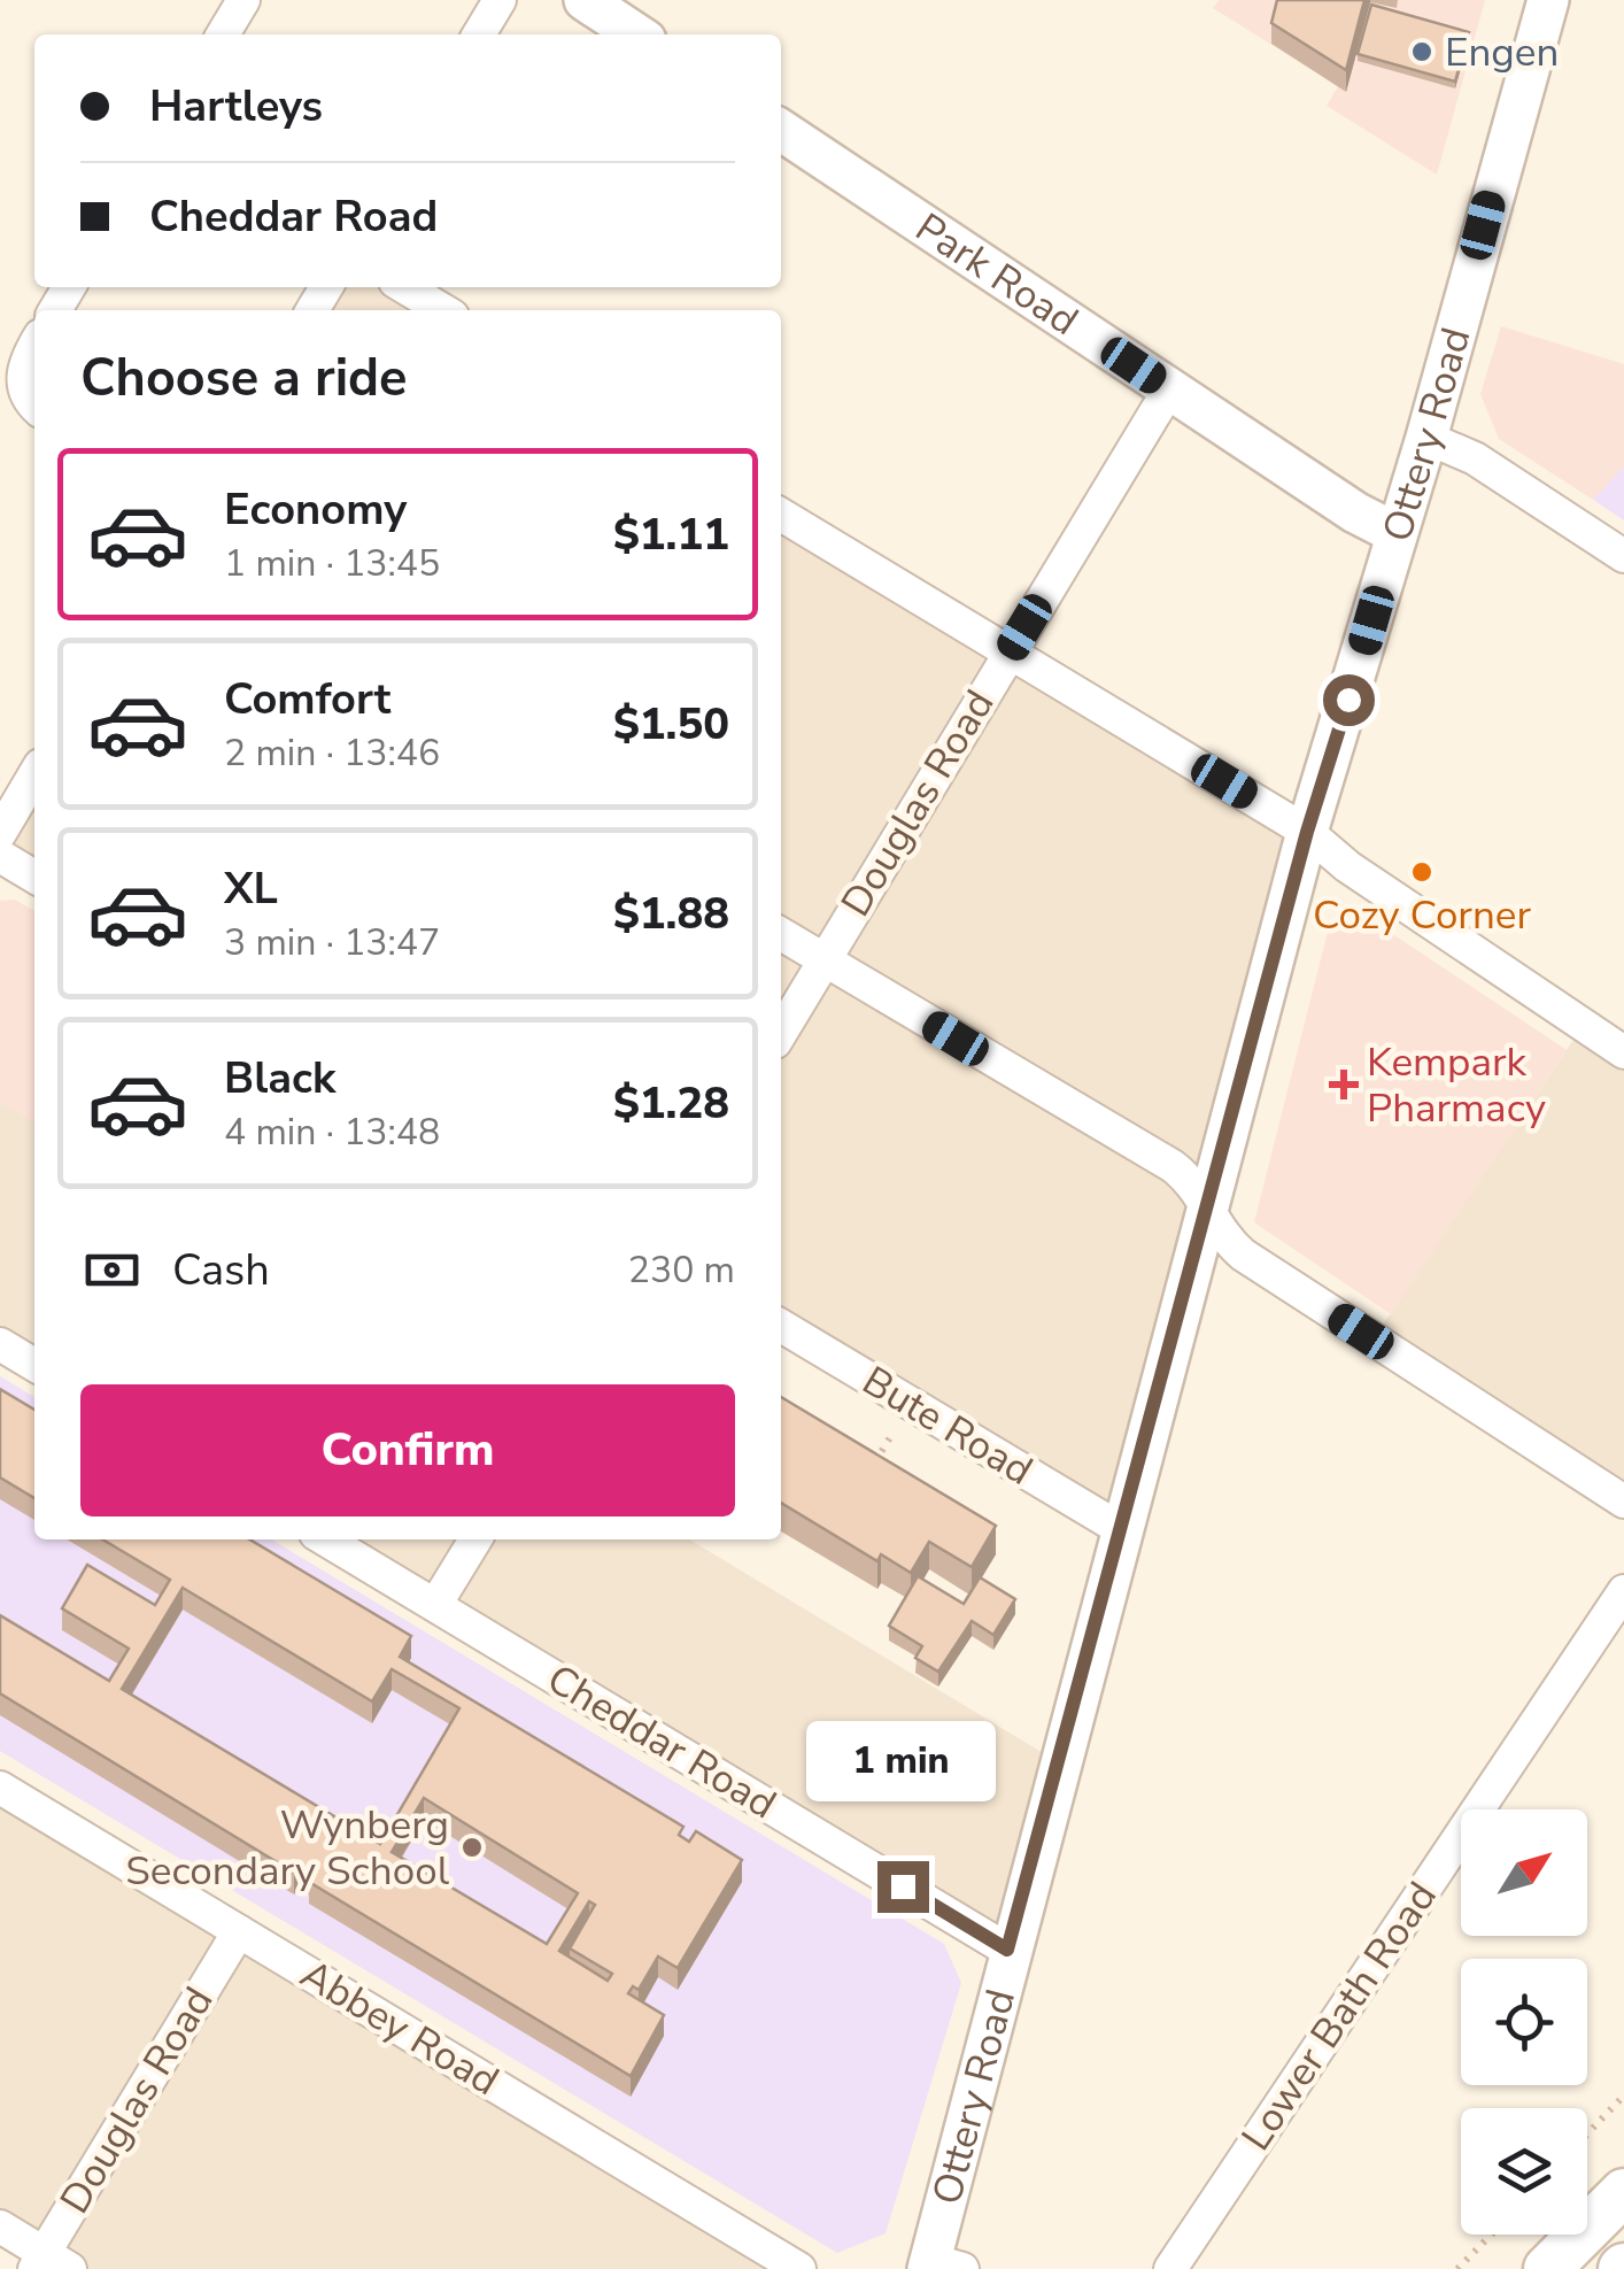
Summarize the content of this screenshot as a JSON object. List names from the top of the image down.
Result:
{
  "streets": {
    "street": [
      "Park Road",
      "Ottery Road",
      "Douglas Road",
      "Bute Road",
      "Cheddar Road",
      "Lower Bath Road",
      "Abbey Road"
    ]
  },
  "crossings": [
    ["Park Road", "Ottery Road"],
    ["Park Road", "Douglas Road"],
    ["Ottery Road", "Bute Road"],
    ["Ottery Road", "Cheddar Road"],
    ["Douglas Road", "Abbey Road"]
  ],
  "places": {
    "other": ["Engen", "Cozy Corner", "Wynberg Secondary School"],
    "health": ["Kempark Pharmacy"]
  },
  "north": "top right",
  "page": {
    "banner": ["Hartleys", "Cheddar Road"],
    "heading": "Choose a ride",
    "list": [
      {
        "name": "Economy",
        "note": "1 min · 13:45",
        "value": "$1.11"
      },
      {
        "name": "Comfort",
        "note": "2 min · 13:46",
        "value": "$1.50"
      },
      {
        "name": "XL",
        "note": "3 min · 13:47",
        "value": "$1.88"
      },
      {
        "name": "Black",
        "note": "4 min · 13:48",
        "value": "$1.28"
      }
    ],
    "pay": ["Cash", "230 m"],
    "buttons": "Confirm",
    "bubble": "1 min"
  }
}
